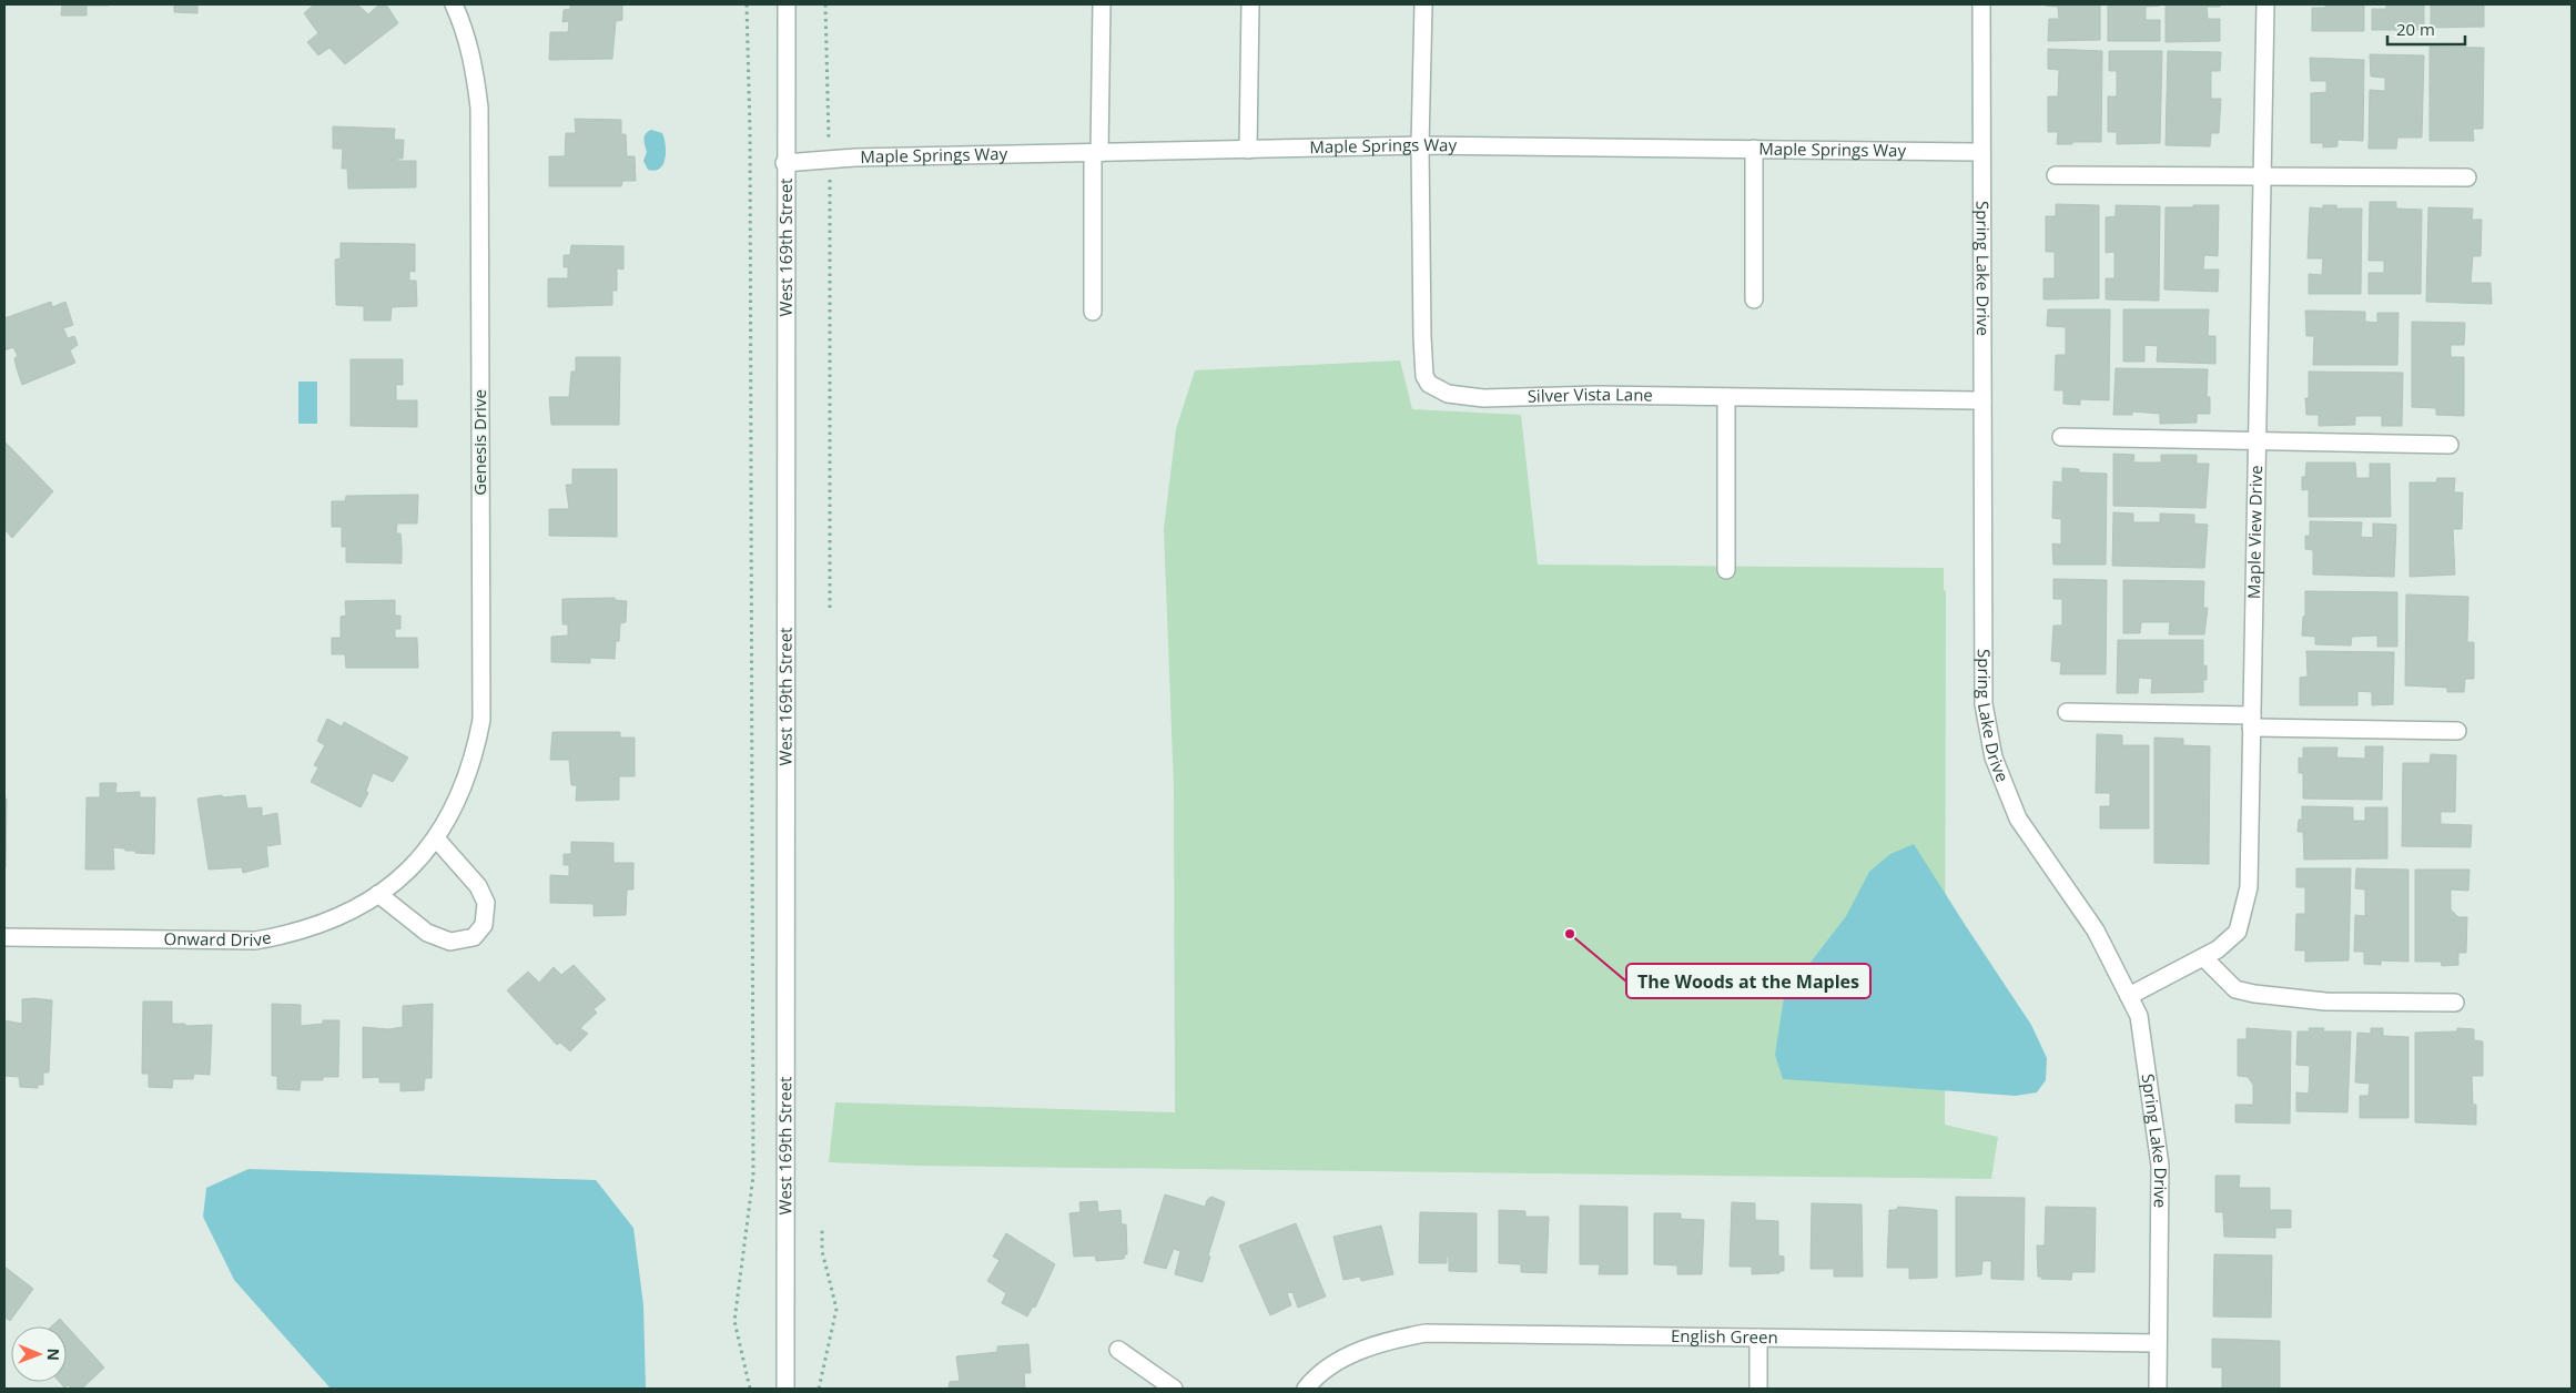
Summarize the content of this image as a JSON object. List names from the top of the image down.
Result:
{
  "streets": {
    "street": [
      "Maple Springs Way",
      "West 169th Street",
      "Spring Lake Drive",
      "Silver Vista Lane",
      "Genesis Drive",
      "Maple View Drive",
      "Onward Drive",
      "English Green"
    ]
  },
  "crossings": [
    ["Maple Springs Way", "West 169th Street"],
    ["Maple Springs Way", "Spring Lake Drive"],
    ["Maple Springs Way", "Silver Vista Lane"],
    ["Spring Lake Drive", "Silver Vista Lane"],
    ["Spring Lake Drive", "Maple View Drive"],
    ["Spring Lake Drive", "English Green"],
    ["Genesis Drive", "Onward Drive"]
  ],
  "places": ["The Woods at the Maples"],
  "scale_bar": "20 m",
  "north": "right"
}
